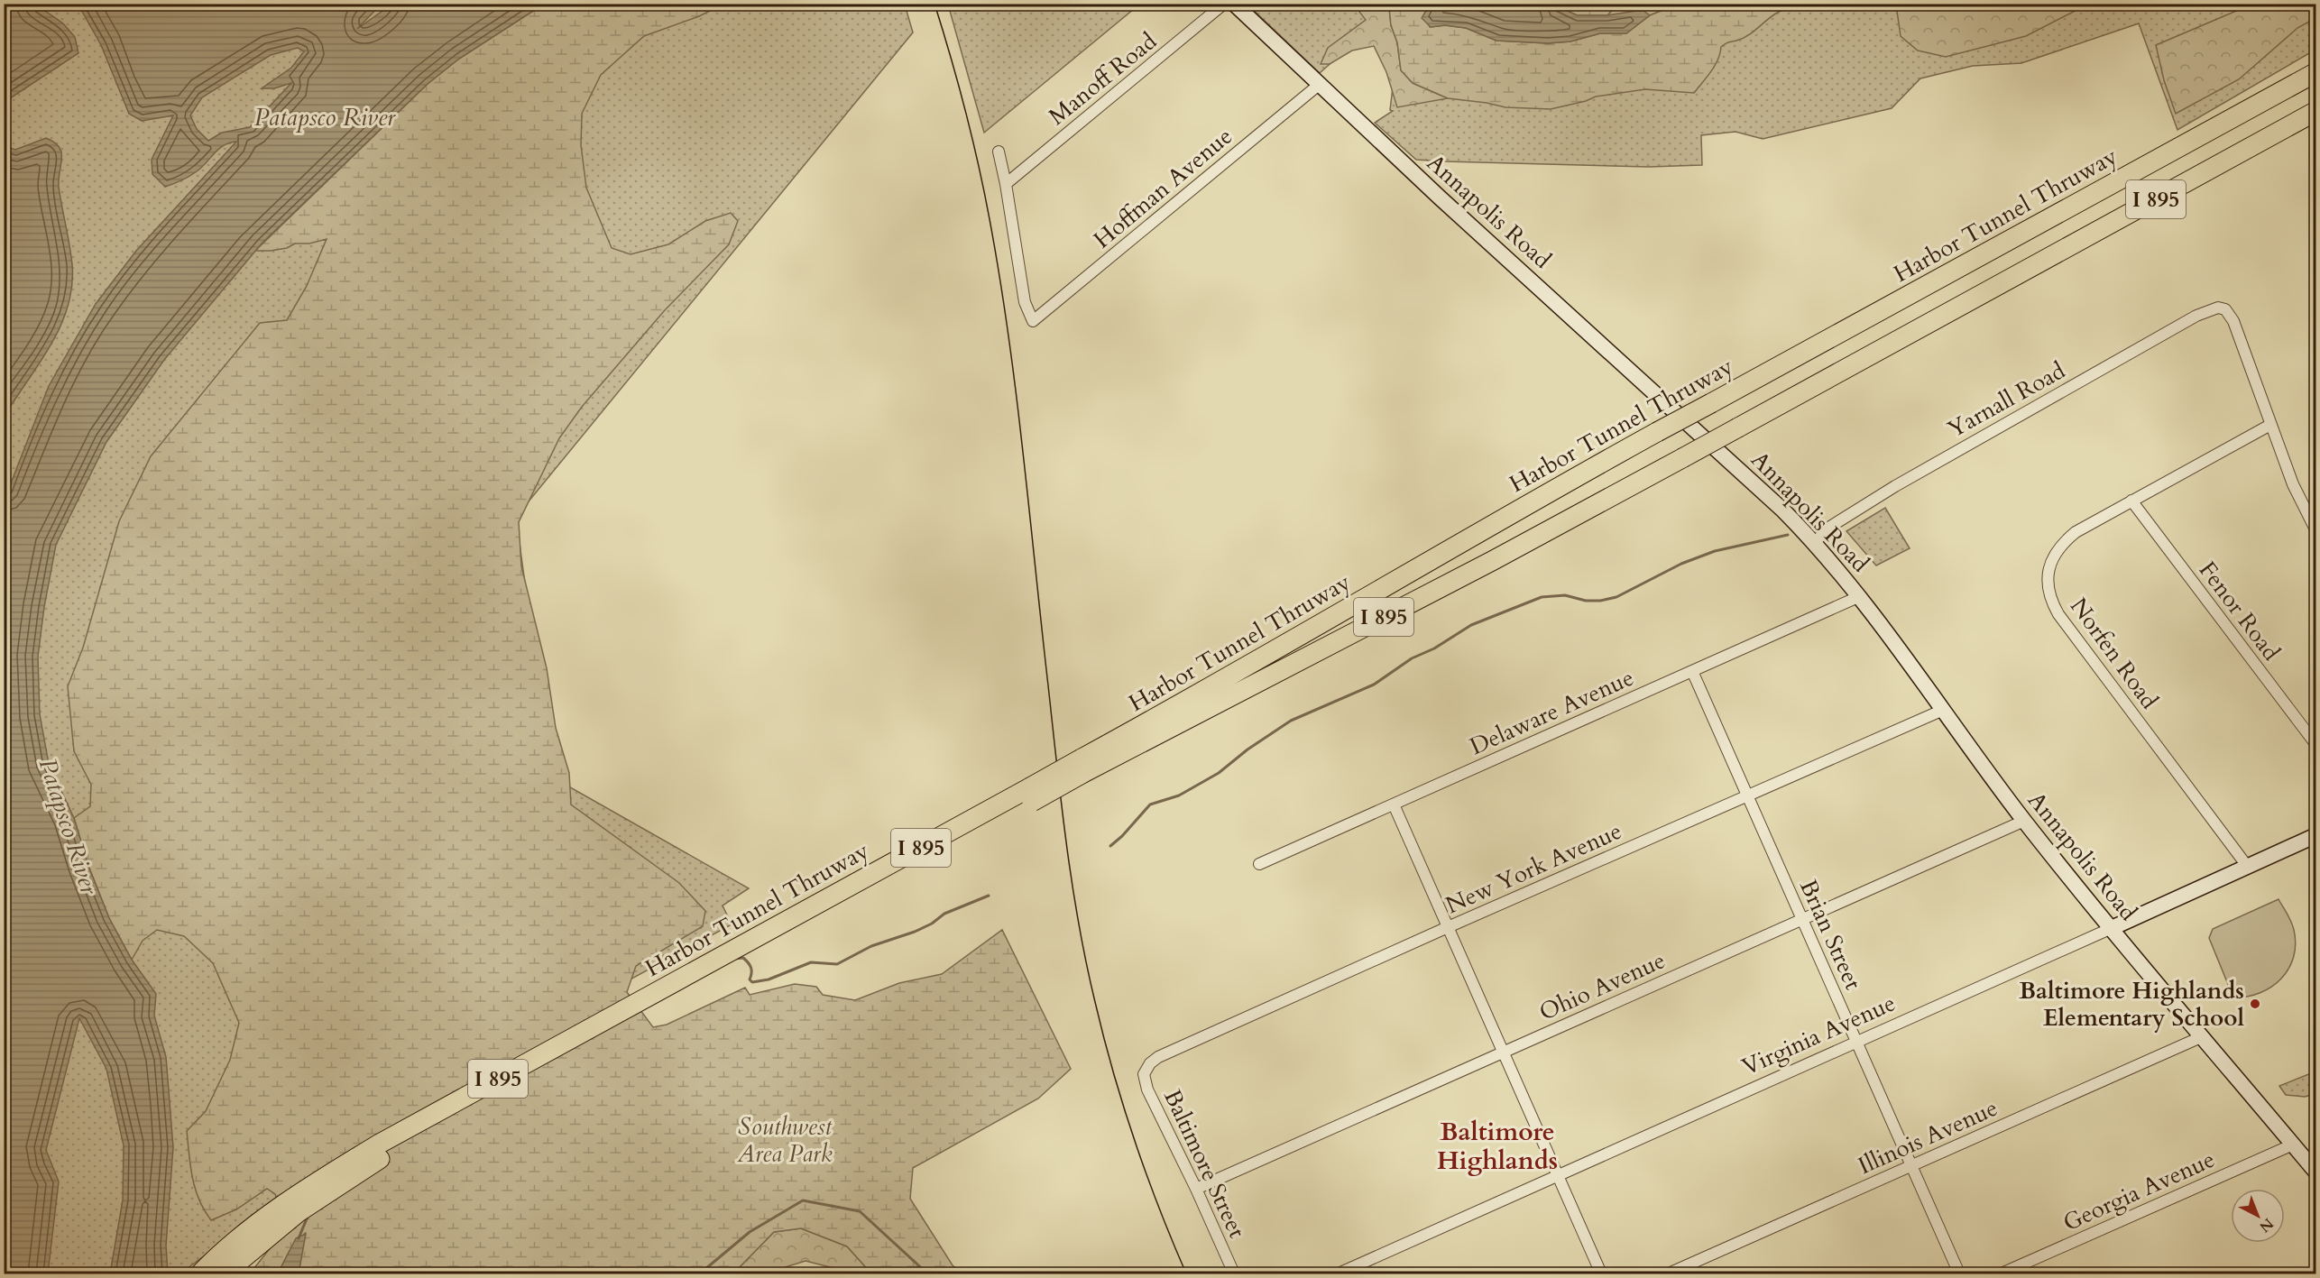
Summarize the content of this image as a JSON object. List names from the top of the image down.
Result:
{
  "streets": {
    "highway": ["I 895", "Harbor Tunnel Thruway"],
    "main road": ["Annapolis Road", "Virginia Avenue"],
    "street": [
      "Manoff Road",
      "Hoffman Avenue",
      "Yarnall Road",
      "Fenor Road",
      "Norfen Road",
      "Delaware Avenue",
      "New York Avenue",
      "Brian Street",
      "Ohio Avenue",
      "Illinois Avenue",
      "Baltimore Street",
      "Georgia Avenue"
    ]
  },
  "crossings": [
    ["Manoff Road", "Hoffman Avenue"],
    ["Hoffman Avenue", "Annapolis Road"],
    ["Annapolis Road", "Yarnall Road"],
    ["Annapolis Road", "Delaware Avenue"],
    ["Annapolis Road", "New York Avenue"],
    ["Annapolis Road", "Ohio Avenue"],
    ["Annapolis Road", "Virginia Avenue"],
    ["Annapolis Road", "Illinois Avenue"],
    ["Annapolis Road", "Georgia Avenue"],
    ["Yarnall Road", "Norfen Road"],
    ["Fenor Road", "Norfen Road"],
    ["Norfen Road", "Virginia Avenue"],
    ["Delaware Avenue", "Brian Street"],
    ["New York Avenue", "Brian Street"],
    ["New York Avenue", "Baltimore Street"],
    ["Brian Street", "Ohio Avenue"],
    ["Brian Street", "Virginia Avenue"],
    ["Brian Street", "Illinois Avenue"],
    ["Ohio Avenue", "Baltimore Street"]
  ],
  "districts": ["Baltimore Highlands"],
  "water": ["Patapsco River"],
  "parks": ["Southwest Area Park"],
  "places": ["Baltimore Highlands Elementary School"],
  "north": "bottom right"
}
